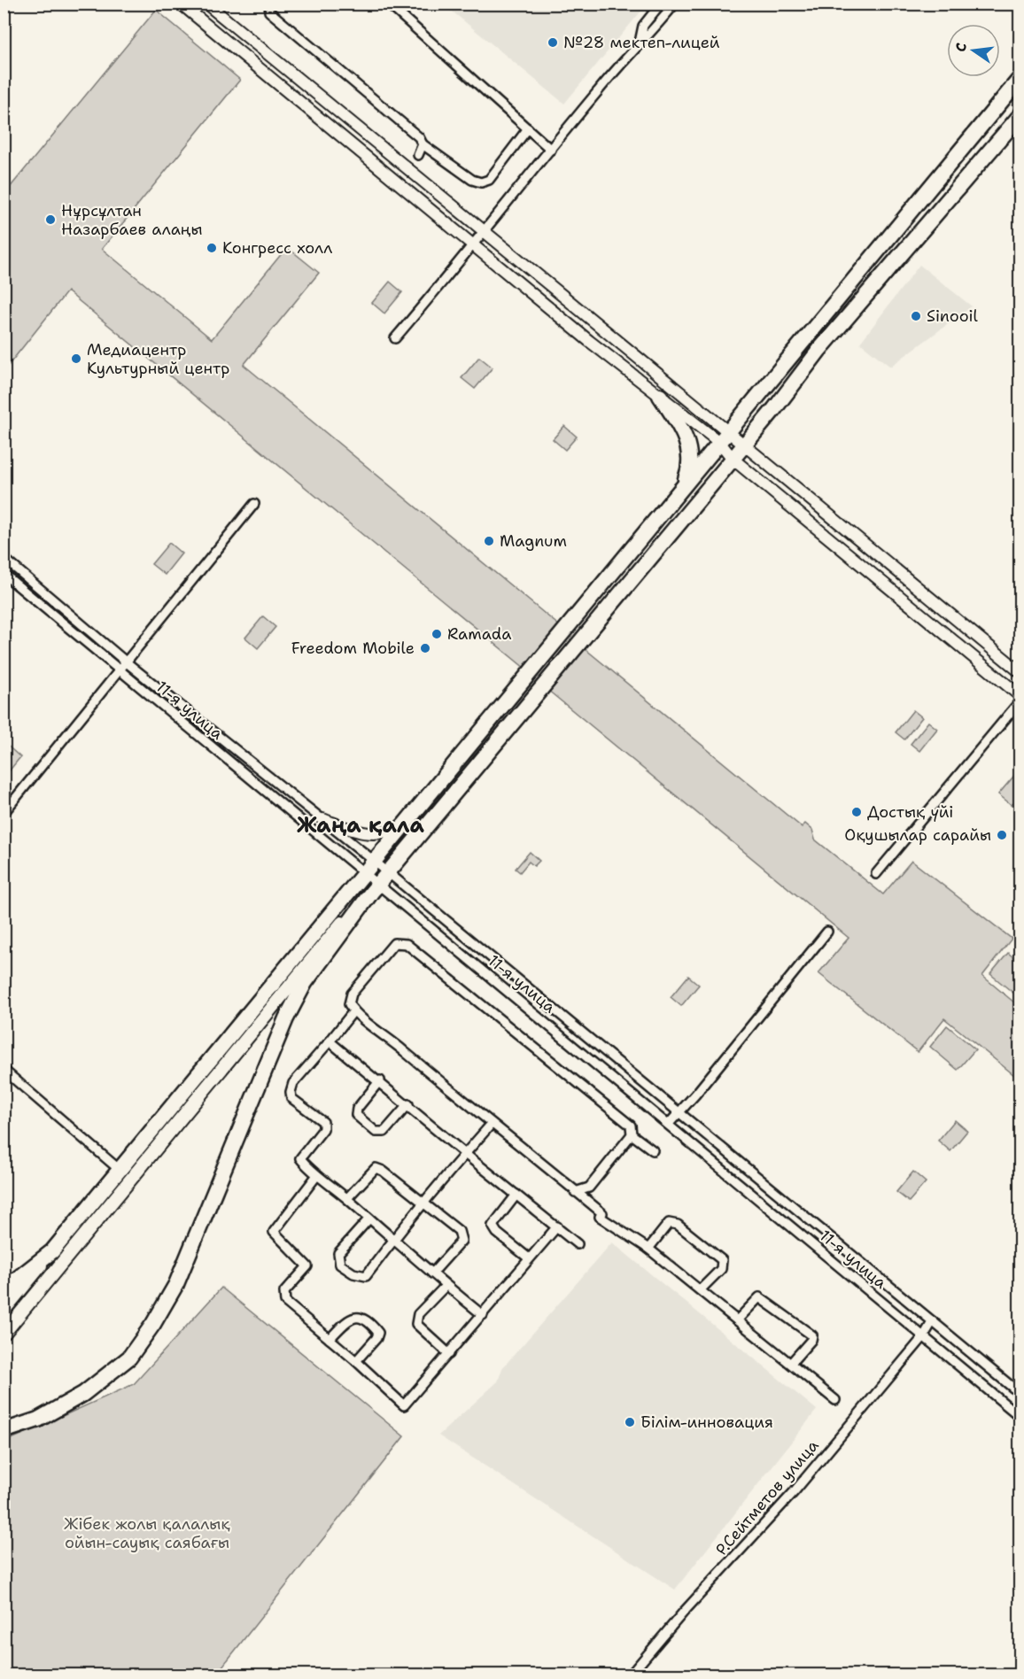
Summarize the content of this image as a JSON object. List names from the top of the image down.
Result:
{
  "streets": {
    "street": ["11-я улица", "Р.Сейтметов улица"]
  },
  "crossings": [
    ["11-я улица", "Р.Сейтметов улица"]
  ],
  "districts": ["Жаңа қала"],
  "parks": ["Жібек жолы қалалық ойын-сауық саябағы"],
  "places": [
    "№28 мектеп-лицей",
    "Нұрсұлтан Назарбаев алаңы",
    "Конгресс холл",
    "Sinooil",
    "Медиацентр Культурный центр",
    "Magnum",
    "Ramada",
    "Freedom Mobile",
    "Достық үйі",
    "Оқушылар сарайы",
    "Білім-инновация"
  ],
  "north": "left"
}
